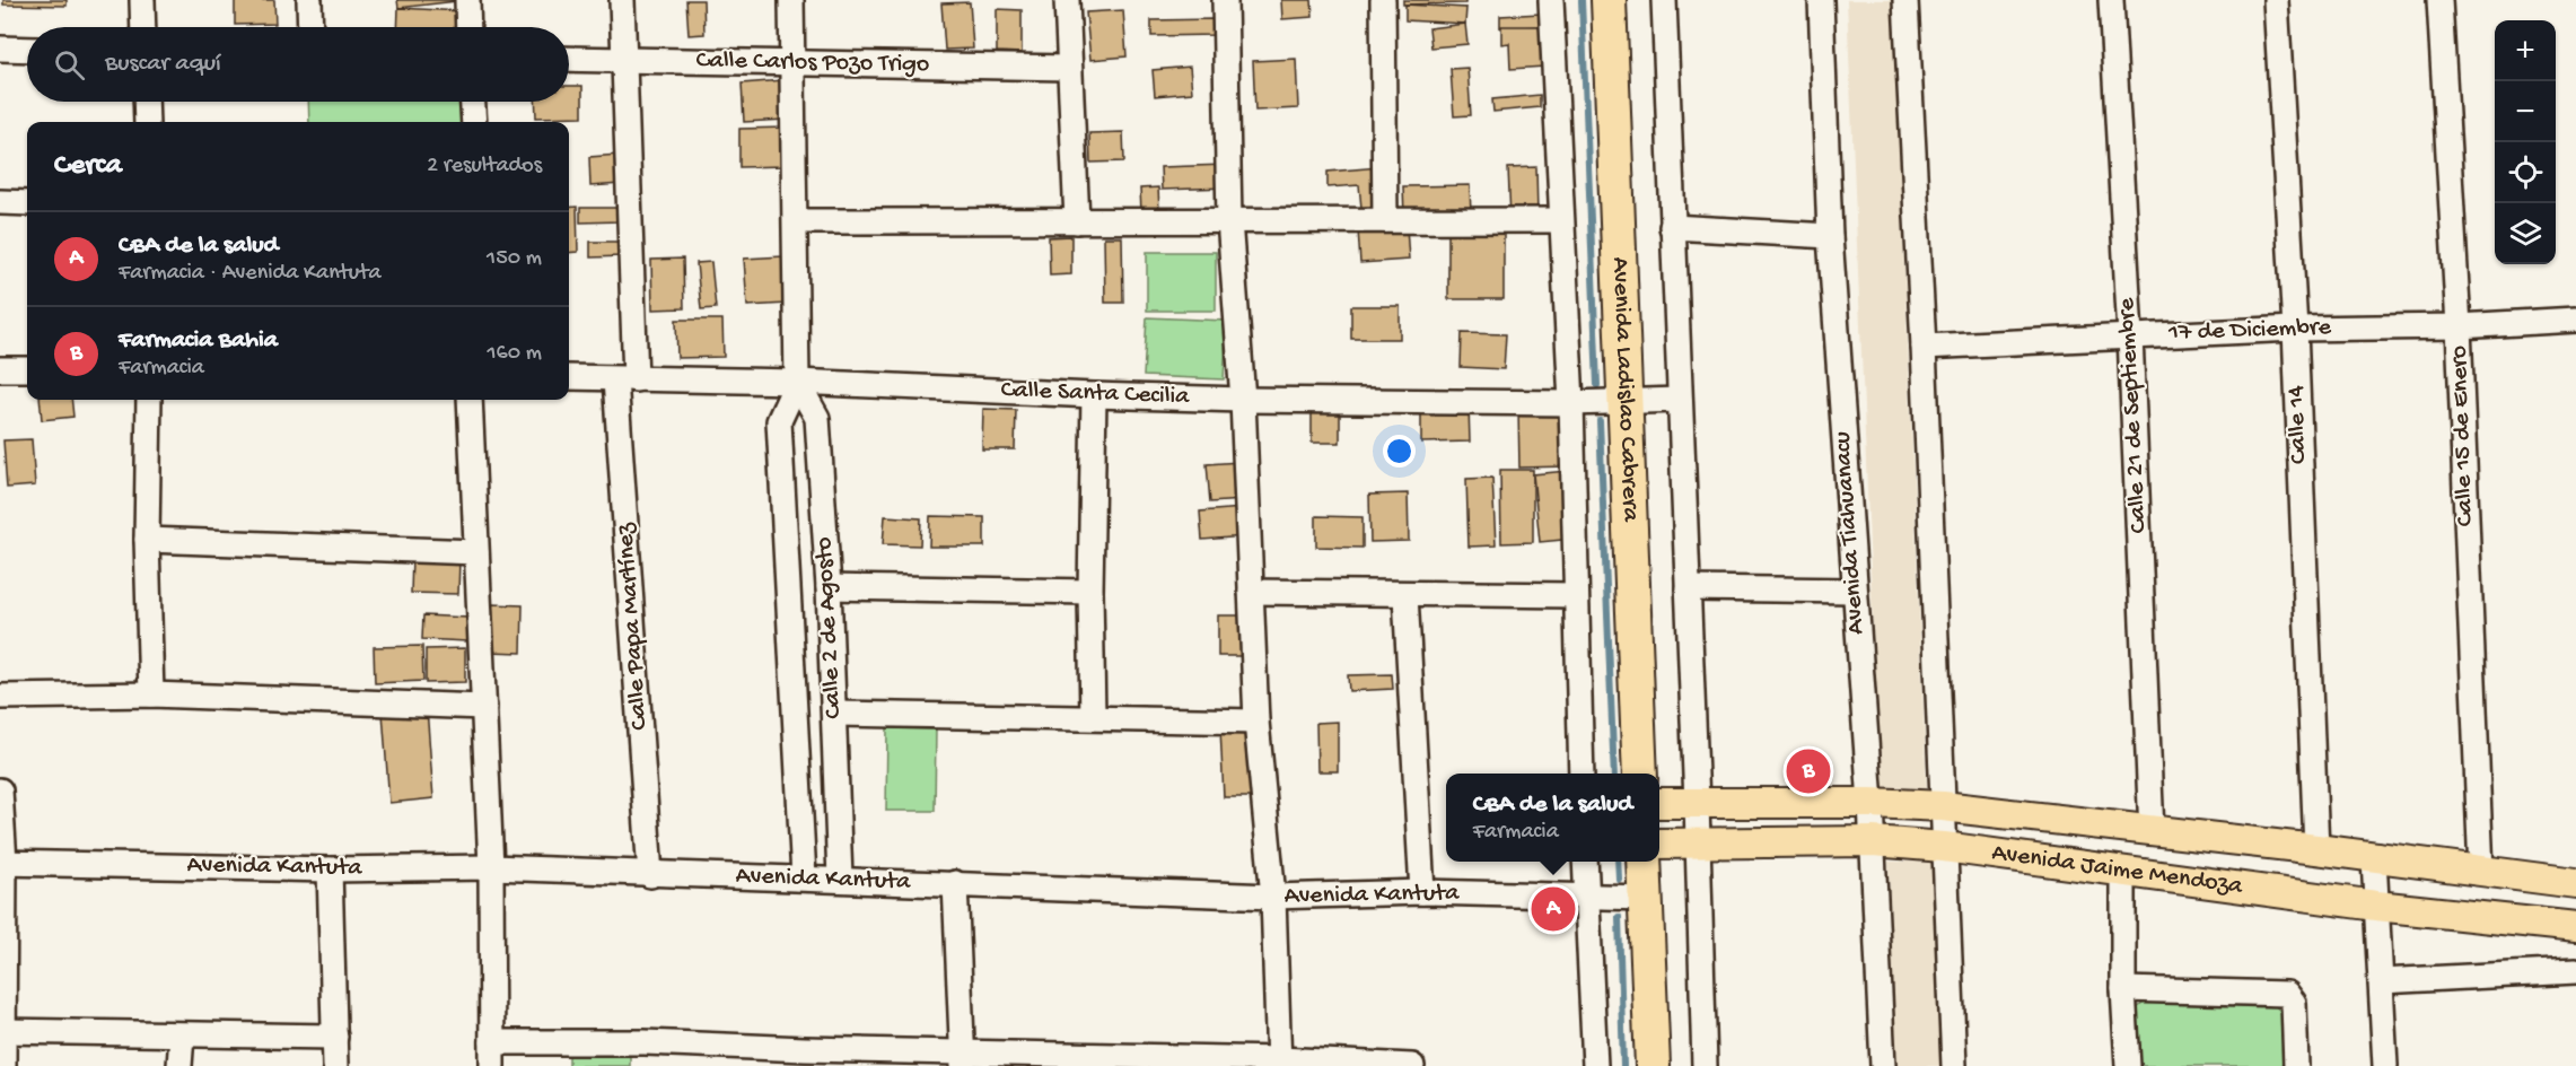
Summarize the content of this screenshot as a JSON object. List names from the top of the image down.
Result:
{
  "streets": {
    "highway": ["Avenida Ladislao Cabrera"],
    "main road": ["Avenida Jaime Mendoza"],
    "street": [
      "Calle Carlos Pozo Trigo",
      "17 de Diciembre",
      "Calle Santa Cecilia",
      "Calle 21 de Septiembre",
      "Calle 14",
      "Calle 15 de Enero",
      "Avenida Tiahuanacu",
      "Calle Papa Martínez",
      "Calle 2 de Agosto",
      "Avenida Kantuta"
    ]
  },
  "crossings": [
    ["Calle Carlos Pozo Trigo", "Calle Papa Martínez"],
    ["Calle Carlos Pozo Trigo", "Calle 2 de Agosto"],
    ["17 de Diciembre", "Calle 21 de Septiembre"],
    ["17 de Diciembre", "Calle 14"],
    ["17 de Diciembre", "Calle 15 de Enero"],
    ["Avenida Ladislao Cabrera", "Calle Santa Cecilia"],
    ["Calle Santa Cecilia", "Calle Papa Martínez"],
    ["Calle Santa Cecilia", "Calle 2 de Agosto"],
    ["Calle 21 de Septiembre", "Avenida Jaime Mendoza"],
    ["Calle 14", "Avenida Jaime Mendoza"],
    ["Calle 15 de Enero", "Avenida Jaime Mendoza"],
    ["Avenida Tiahuanacu", "Avenida Jaime Mendoza"],
    ["Calle Papa Martínez", "Avenida Kantuta"],
    ["Calle 2 de Agosto", "Avenida Kantuta"]
  ],
  "page": {
    "map_buttons": ["+", "−"],
    "search": "Buscar aquí",
    "heading": ["Cerca", "2 resultados"],
    "list": [
      {
        "mark": "A",
        "name": "CBA de la salud",
        "note": "Farmacia · Avenida Kantuta",
        "value": "150 m"
      },
      {
        "mark": "B",
        "name": "Farmacia Bahia",
        "note": "Farmacia",
        "value": "160 m"
      }
    ],
    "pins": ["B", "A"],
    "popup": ["CBA de la salud", "Farmacia"]
  }
}
